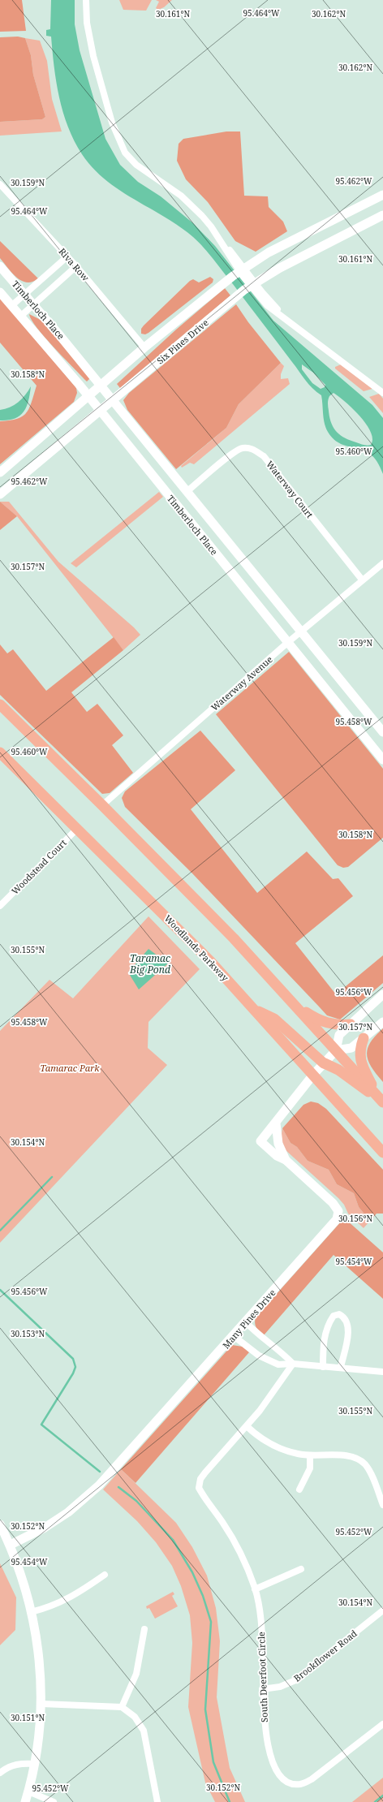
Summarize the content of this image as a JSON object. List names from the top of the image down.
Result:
{
  "streets": {
    "main road": ["Woodlands Parkway"],
    "street": [
      "Riva Row",
      "Timberloch Place",
      "Six Pines Drive",
      "Waterway Court",
      "Waterway Avenue",
      "Woodstead Court",
      "Many Pines Drive",
      "Brookflower Road",
      "South Deerfoot Circle"
    ]
  },
  "crossings": [
    ["Timberloch Place", "Six Pines Drive"],
    ["Timberloch Place", "Waterway Court"],
    ["Timberloch Place", "Waterway Avenue"],
    ["Waterway Court", "Waterway Avenue"],
    ["Woodstead Court", "Woodlands Parkway"],
    ["Woodlands Parkway", "Many Pines Drive"],
    ["Brookflower Road", "South Deerfoot Circle"]
  ],
  "water": ["Taramac Big Pond"],
  "parks": ["Tamarac Park"],
  "coordinates": [
    "95.464°W",
    "30.161°N",
    "30.162°N",
    "95.462°W",
    "30.159°N",
    "30.158°N",
    "95.460°W",
    "30.157°N",
    "95.458°W",
    "30.155°N",
    "95.456°W",
    "30.154°N",
    "30.156°N",
    "95.454°W",
    "30.153°N",
    "30.152°N",
    "95.452°W",
    "30.151°N"
  ]
}
